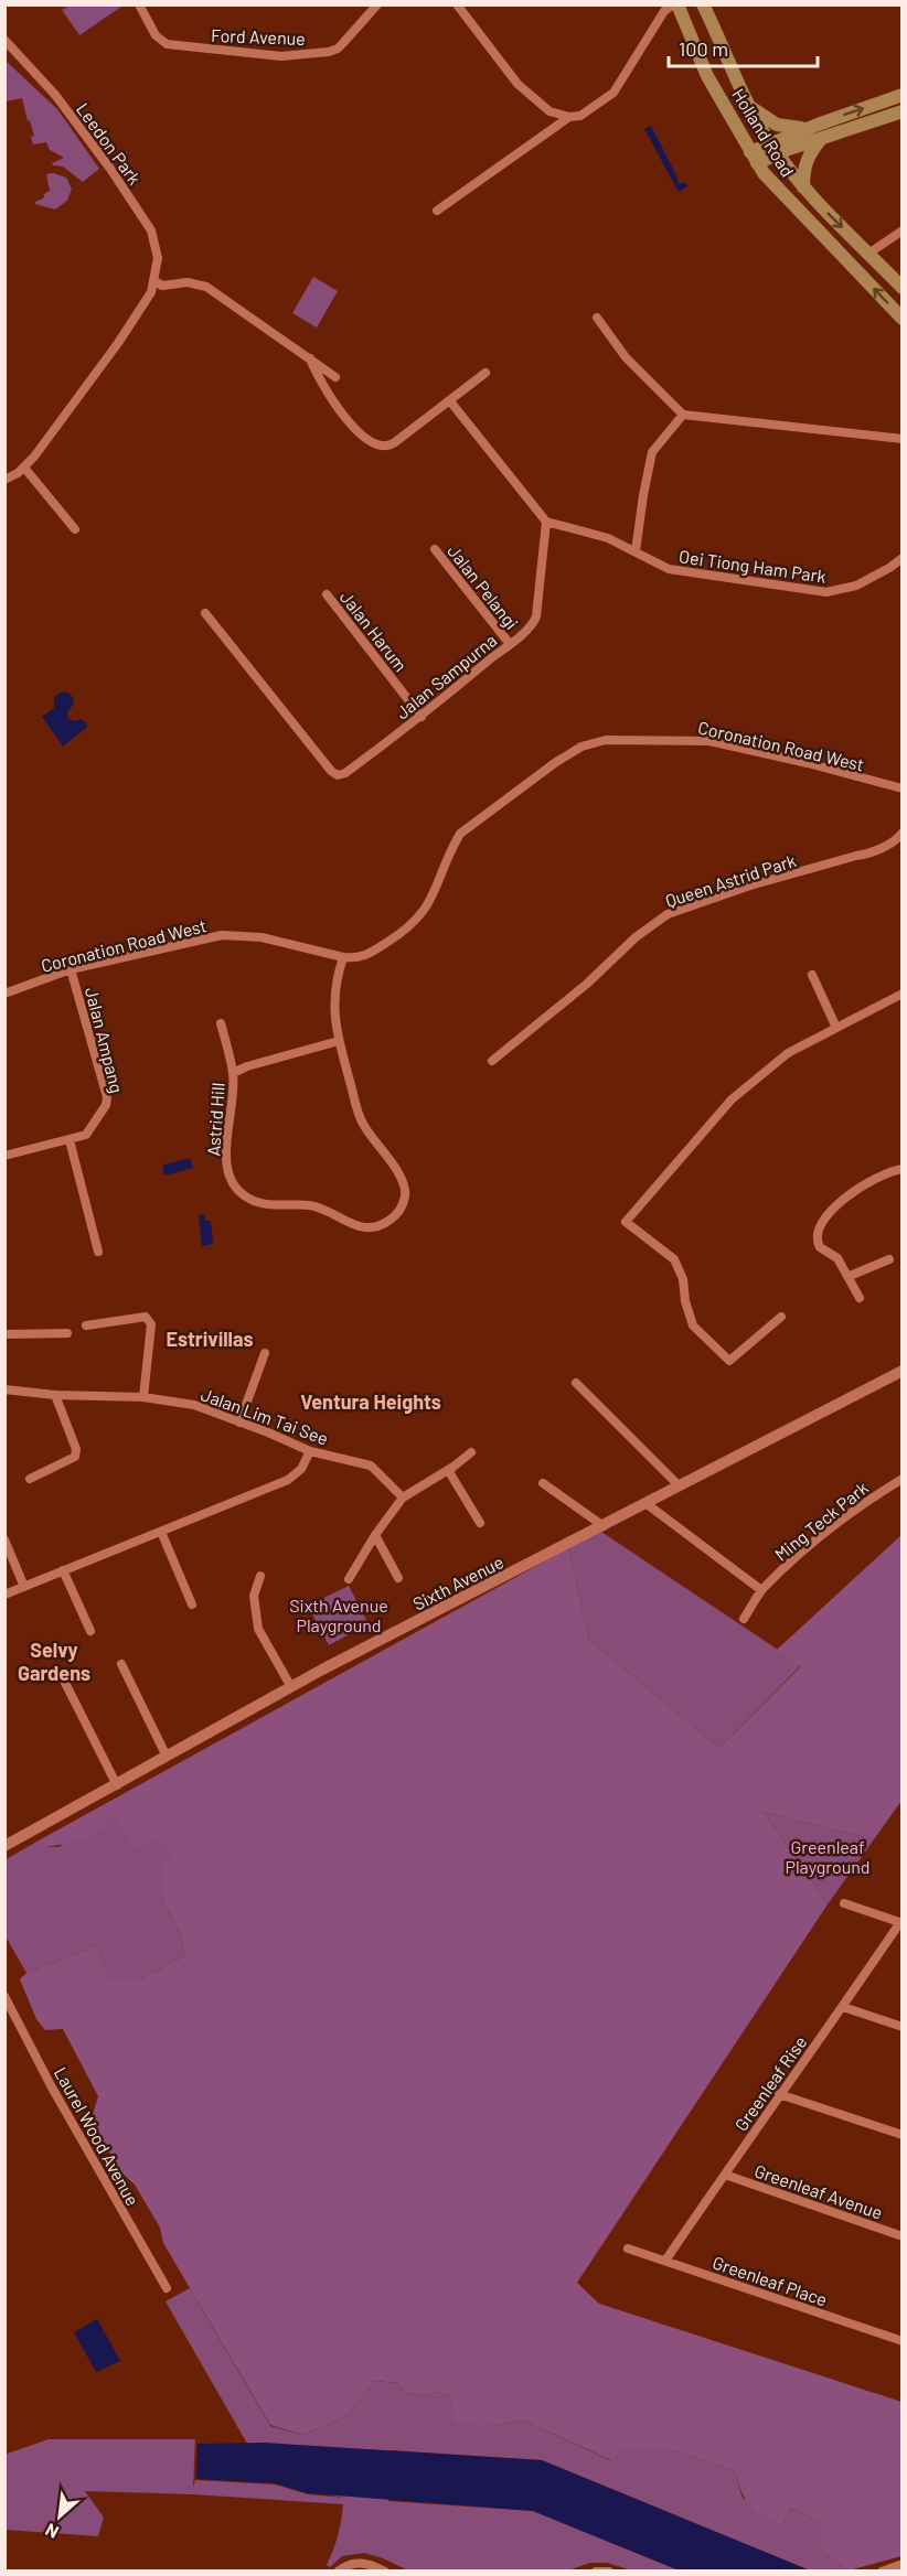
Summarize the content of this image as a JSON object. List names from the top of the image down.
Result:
{
  "streets": {
    "main road": ["Holland Road", "Sixth Avenue"],
    "street": [
      "Ford Avenue",
      "Leedon Park",
      "Oei Tiong Ham Park",
      "Jalan Pelangi",
      "Jalan Harum",
      "Jalan Sampurna",
      "Coronation Road West",
      "Queen Astrid Park",
      "Jalan Ampang",
      "Astrid Hill",
      "Jalan Lim Tai See",
      "Ming Teck Park",
      "Greenleaf Rise",
      "Laurel Wood Avenue",
      "Greenleaf Avenue",
      "Greenleaf Place"
    ]
  },
  "crossings": [
    ["Oei Tiong Ham Park", "Jalan Sampurna"],
    ["Jalan Pelangi", "Jalan Sampurna"],
    ["Jalan Harum", "Jalan Sampurna"],
    ["Coronation Road West", "Jalan Ampang"],
    ["Coronation Road West", "Astrid Hill"],
    ["Greenleaf Rise", "Greenleaf Avenue"],
    ["Greenleaf Rise", "Greenleaf Place"]
  ],
  "districts": ["Estrivillas", "Ventura Heights", "Selvy Gardens"],
  "parks": ["Sixth Avenue Playground", "Greenleaf Playground"],
  "scale_bar": "100 m",
  "north": "bottom left"
}
